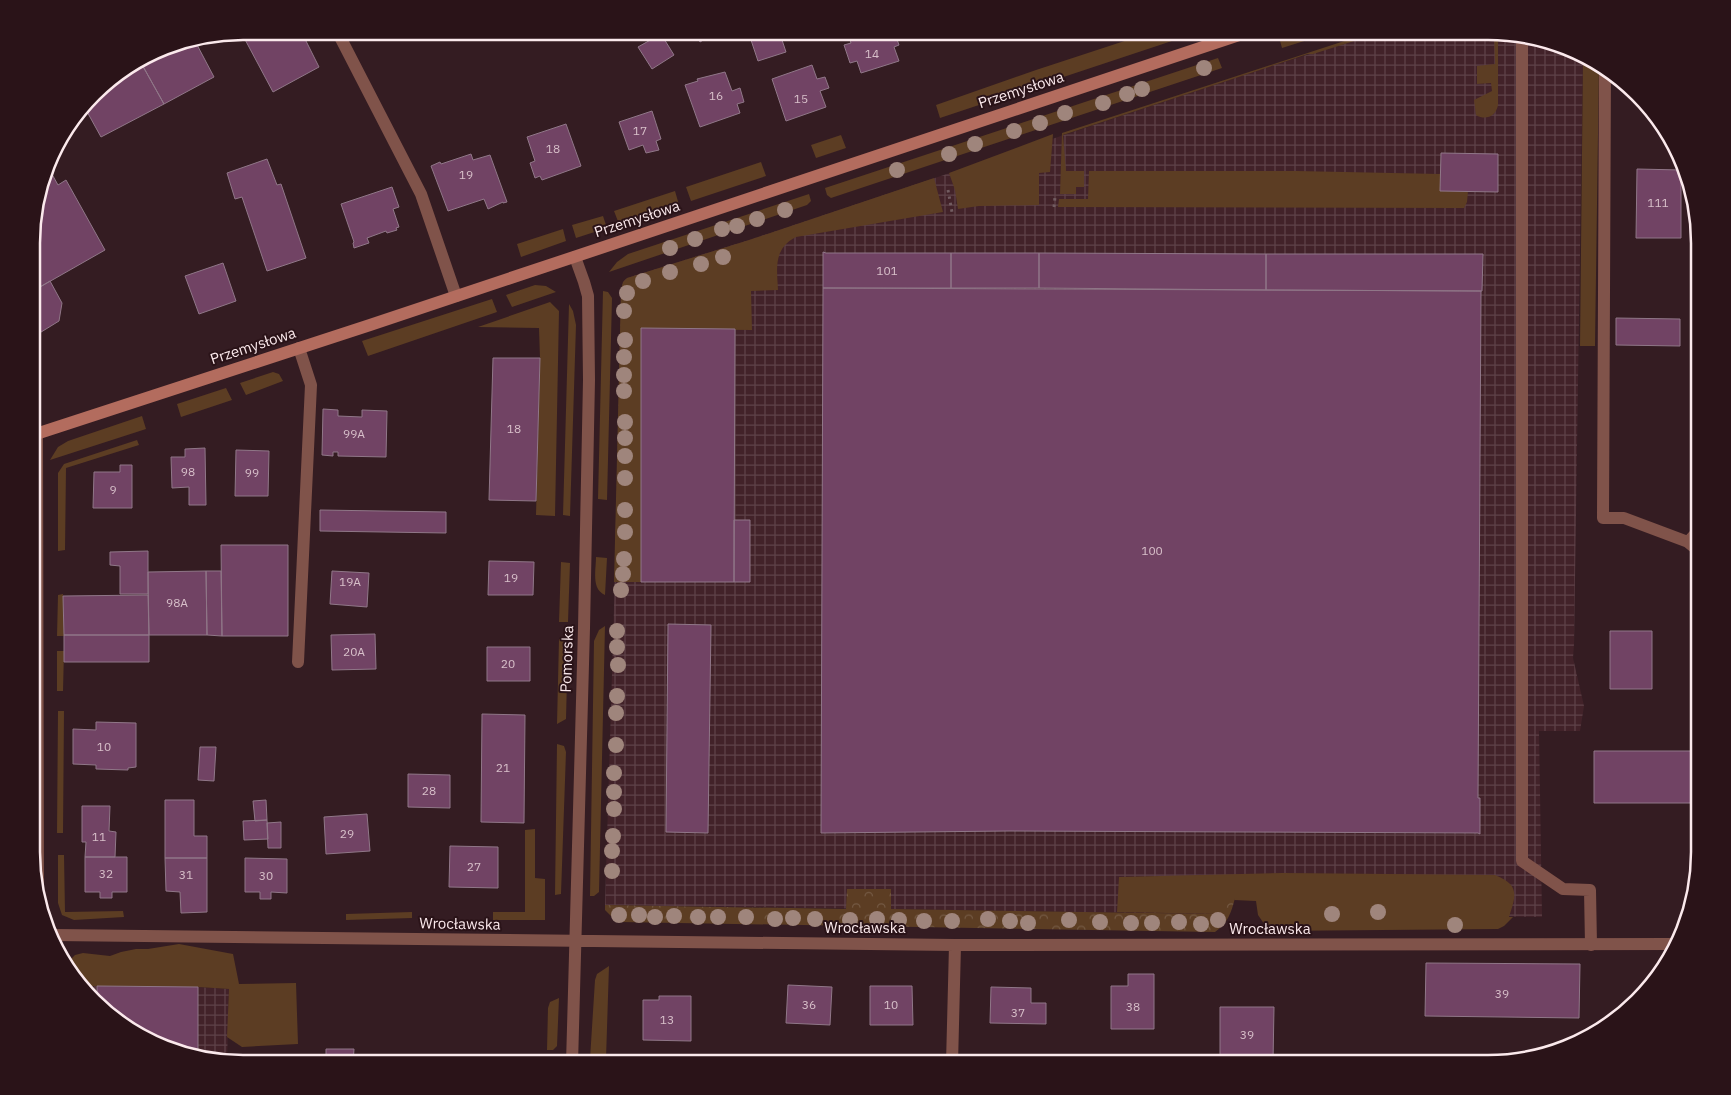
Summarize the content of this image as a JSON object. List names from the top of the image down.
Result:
{
  "streets": {
    "street": ["Przemysłowa", "Pomorska", "Wrocławska"]
  },
  "crossings": [
    ["Przemysłowa", "Pomorska"],
    ["Pomorska", "Wrocławska"]
  ],
  "house_numbers": [
    "14",
    "16",
    "15",
    "17",
    "18",
    "19",
    "111",
    "101",
    "18",
    "99A",
    "98",
    "99",
    "9",
    "100",
    "19",
    "19A",
    "98A",
    "20A",
    "20",
    "10",
    "21",
    "28",
    "29",
    "11",
    "27",
    "32",
    "31",
    "30",
    "39",
    "36",
    "10",
    "38",
    "37",
    "13",
    "39"
  ]
}
